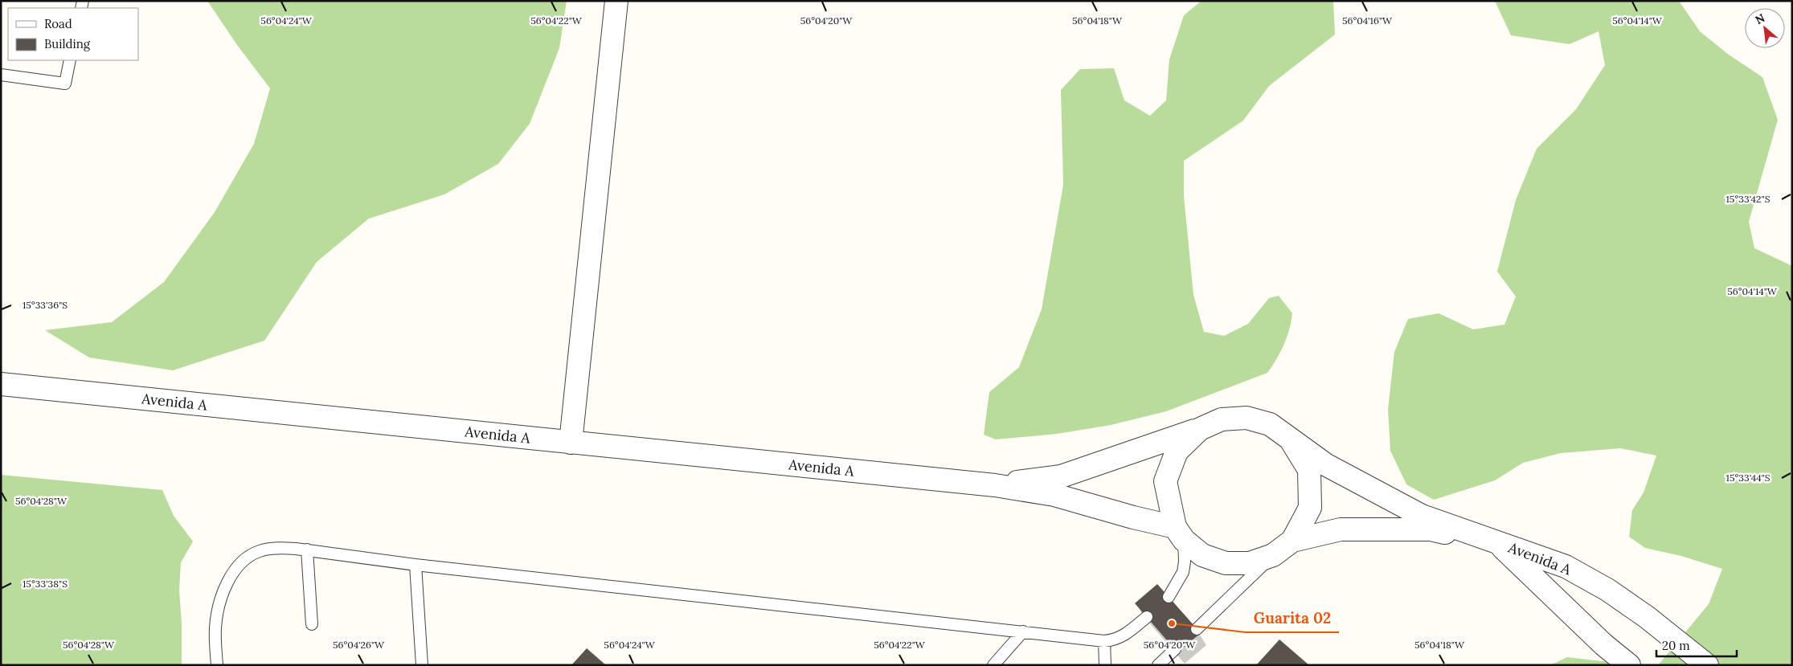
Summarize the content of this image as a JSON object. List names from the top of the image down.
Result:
{
  "streets": {
    "street": ["Avenida A"]
  },
  "places": ["Guarita 02"],
  "legend": ["Road", "Building"],
  "scale_bar": "20 m",
  "north": "top left",
  "coordinates": [
    "56°04'24\"W",
    "56°04'22\"W",
    "56°04'20\"W",
    "56°04'18\"W",
    "56°04'16\"W",
    "56°04'14\"W",
    "15°33'42\"S",
    "15°33'36\"S",
    "15°33'44\"S",
    "56°04'28\"W",
    "15°33'38\"S",
    "56°04'26\"W"
  ]
}
